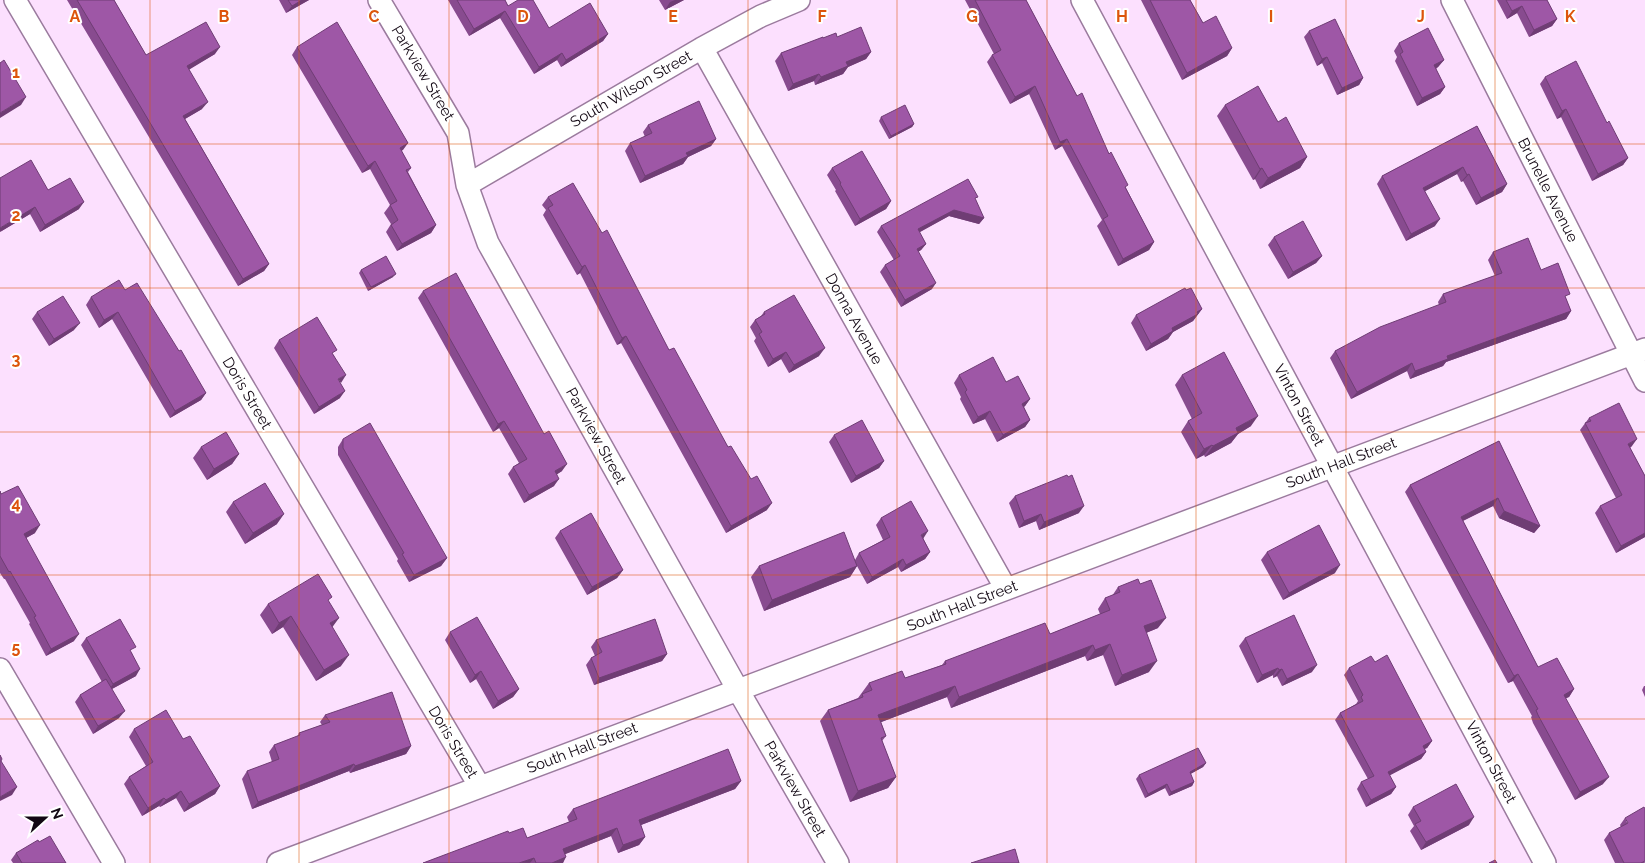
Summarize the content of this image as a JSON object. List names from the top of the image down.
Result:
{
  "streets": {
    "street": [
      "Parkview Street",
      "South Wilson Street",
      "Brunelle Avenue",
      "Donna Avenue",
      "Doris Street",
      "Vinton Street",
      "South Hall Street"
    ]
  },
  "crossings": [
    ["Parkview Street", "South Wilson Street"],
    ["Parkview Street", "South Hall Street"],
    ["South Wilson Street", "Donna Avenue"],
    ["Brunelle Avenue", "South Hall Street"],
    ["Donna Avenue", "South Hall Street"],
    ["Doris Street", "South Hall Street"],
    ["Vinton Street", "South Hall Street"]
  ],
  "north": "right",
  "grid": {
    "columns": [
      "A",
      "B",
      "C",
      "D",
      "E",
      "F",
      "G",
      "H",
      "I",
      "J",
      "K"
    ],
    "rows": [
      "1",
      "2",
      "3",
      "4",
      "5"
    ]
  }
}
